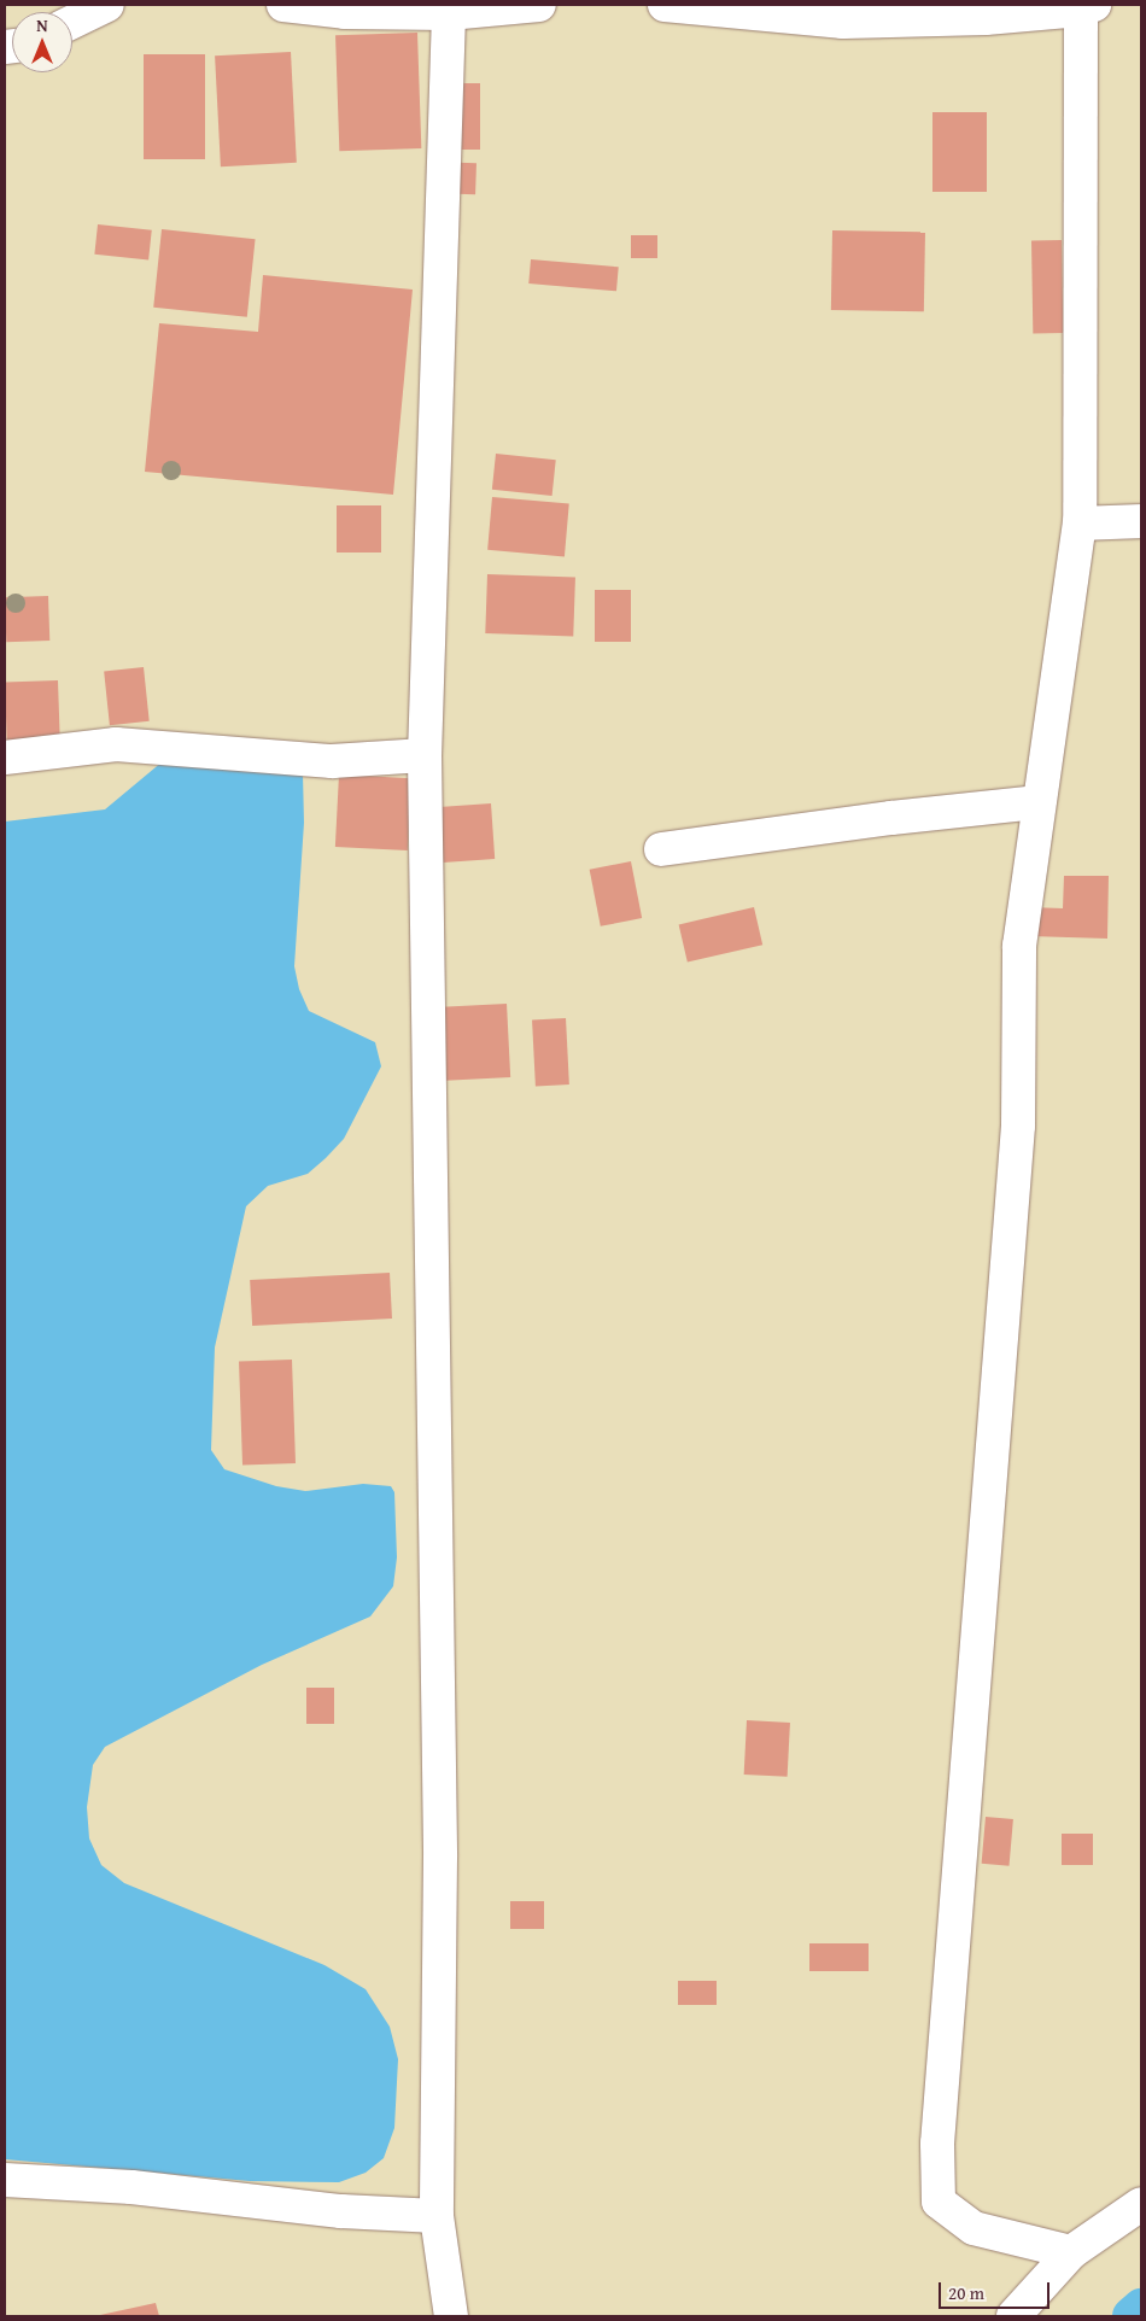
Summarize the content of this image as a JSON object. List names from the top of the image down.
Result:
{
  "scale_bar": "20 m",
  "north": "top"
}
